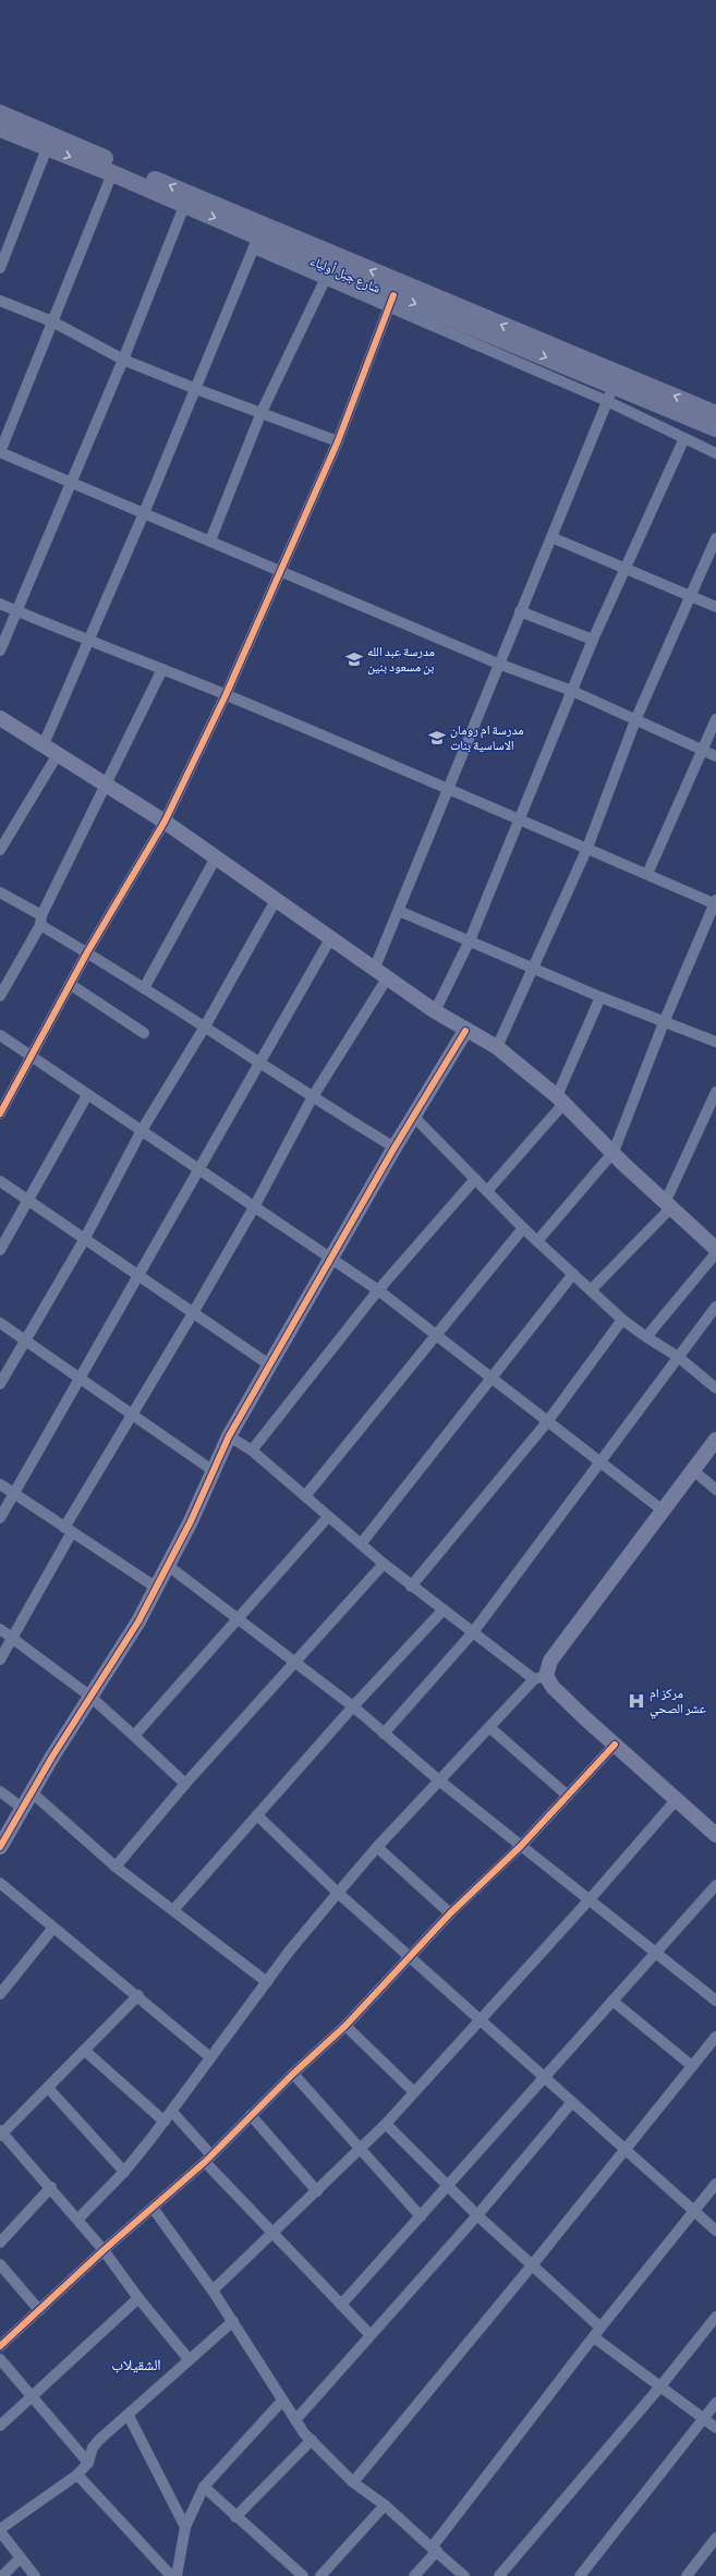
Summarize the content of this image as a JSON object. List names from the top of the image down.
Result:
{
  "streets": {
    "main road": ["شارع جبل أولياء"]
  },
  "districts": ["الشقيلاب"],
  "places": {
    "school or university": ["مدرسة عبد الله بن مسعود بنين", "مدرسة ام رومان الاساسية بنات"],
    "hospital": ["مركز ام عشر الصحي"]
  }
}
